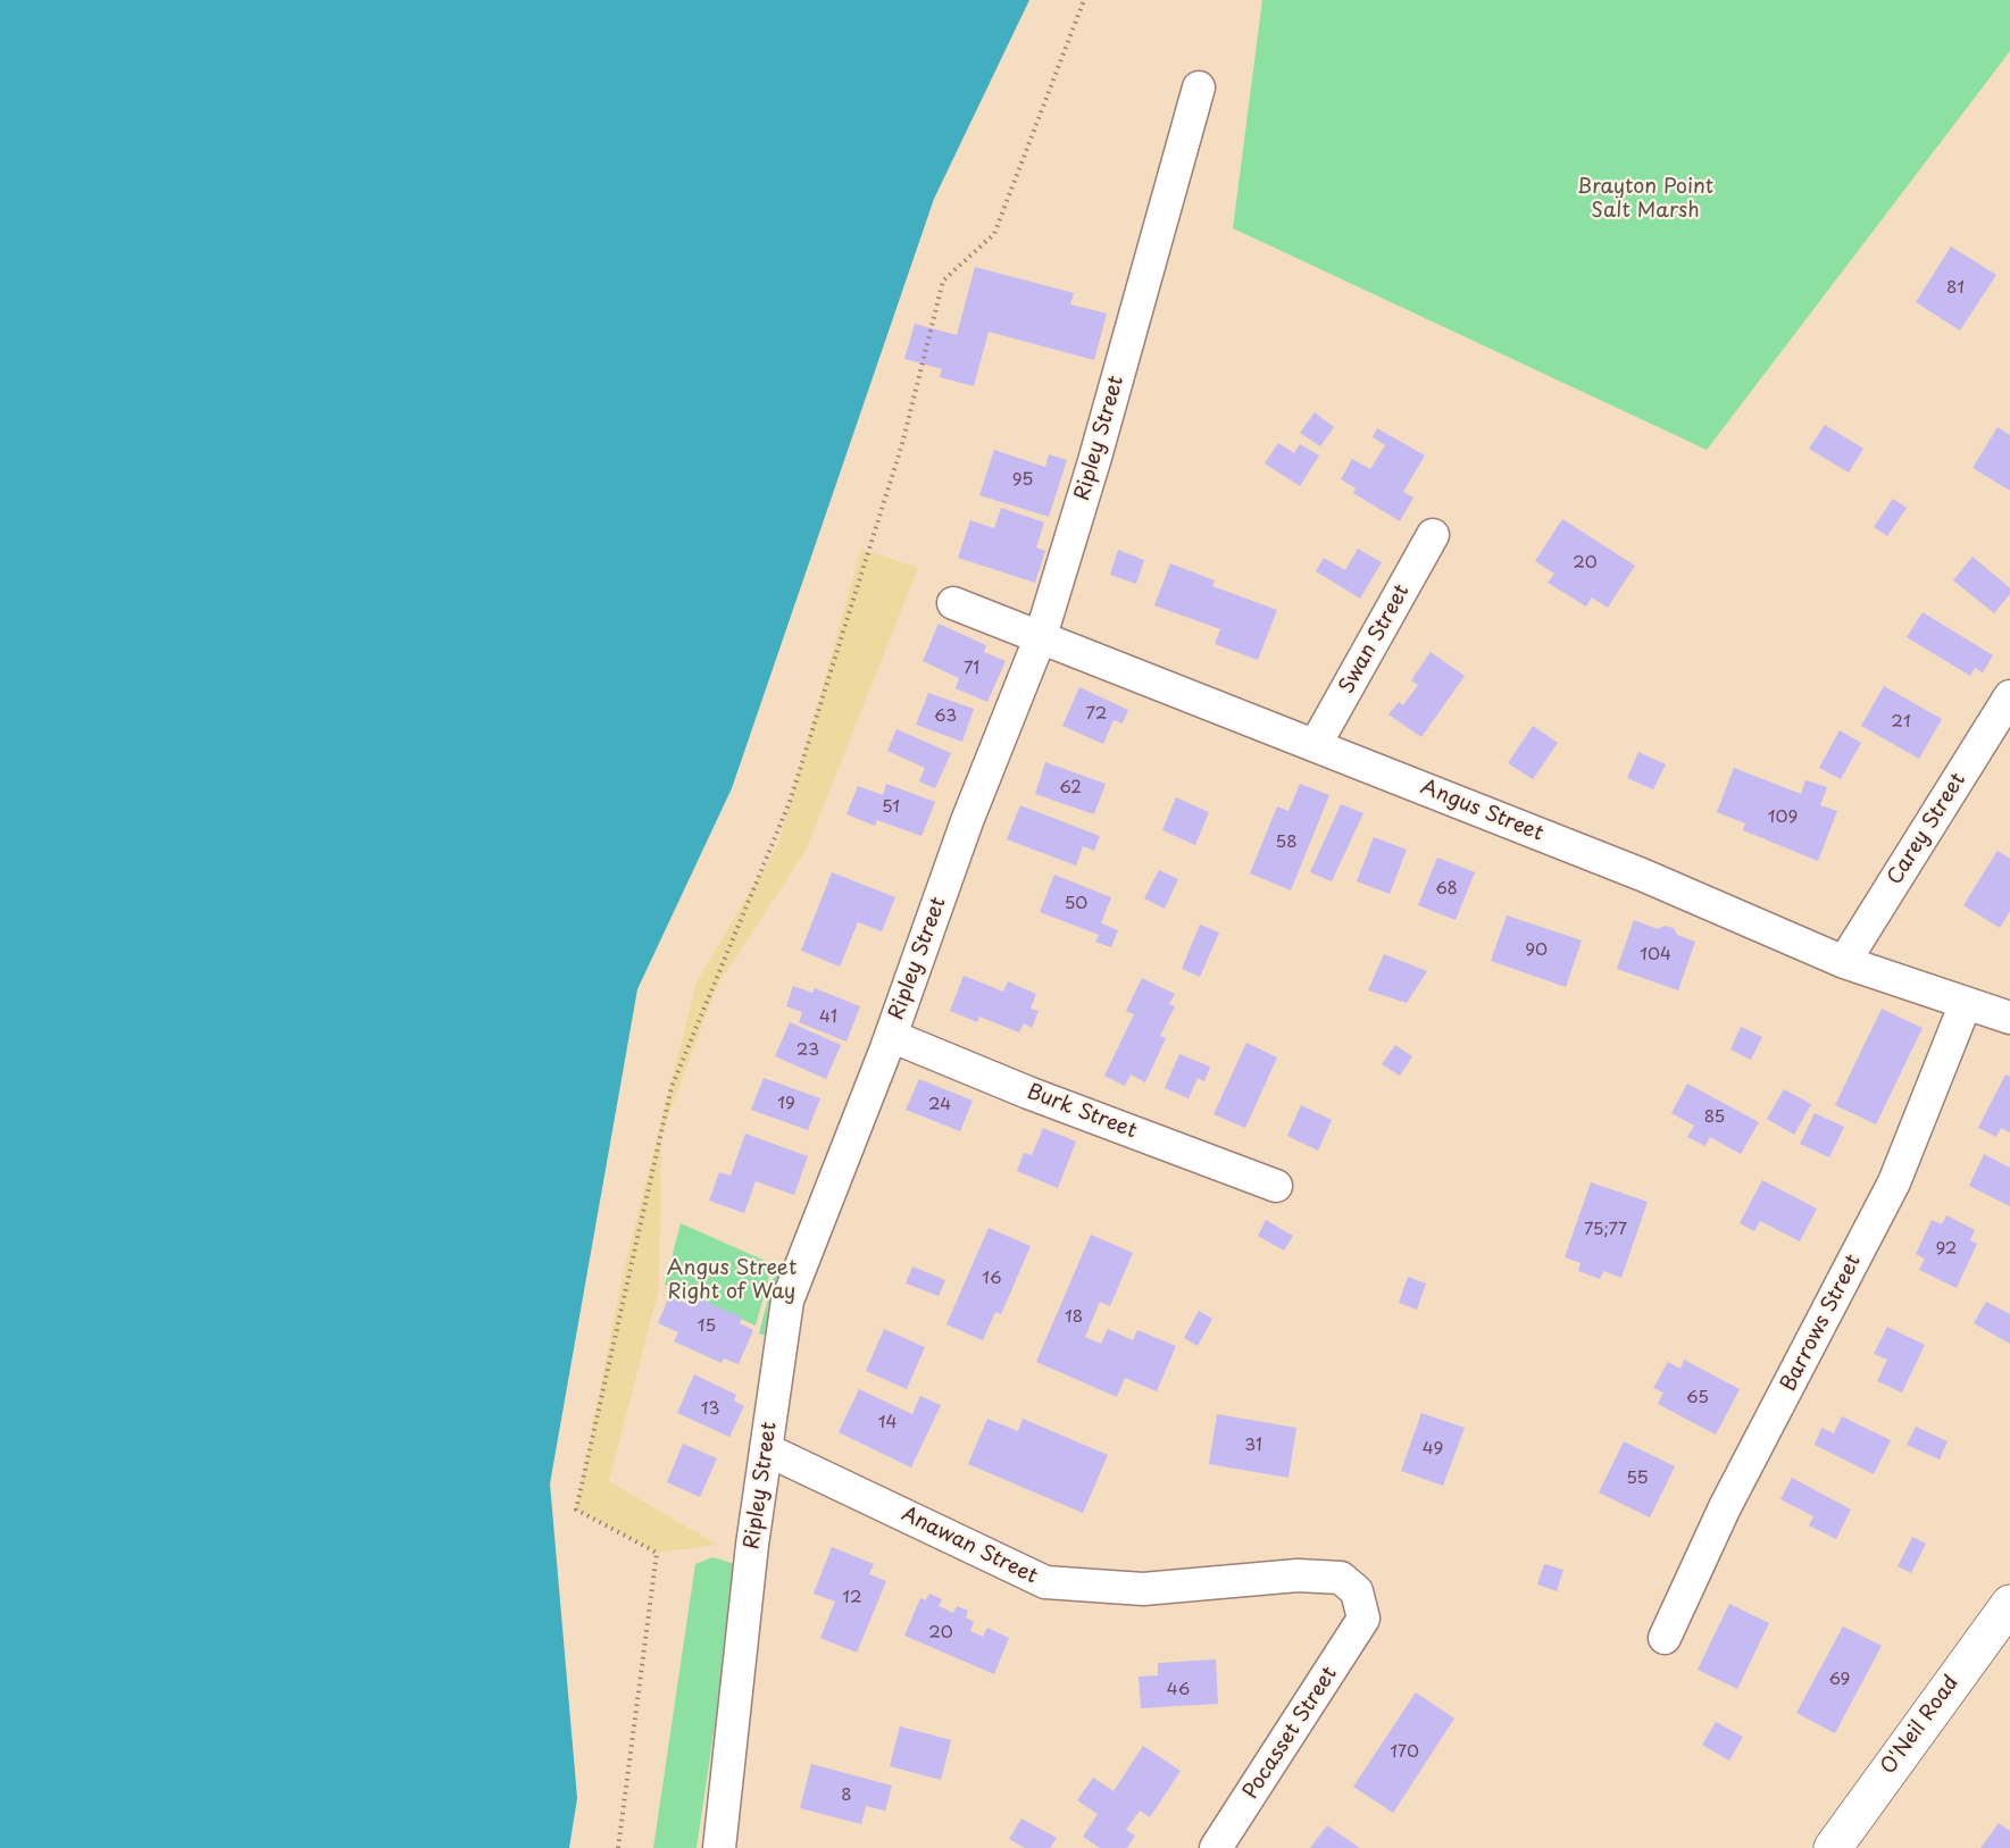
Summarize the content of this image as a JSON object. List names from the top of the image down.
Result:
{
  "streets": {
    "street": [
      "Ripley Street",
      "Swan Street",
      "Angus Street",
      "Carey Street",
      "Burk Street",
      "Barrows Street",
      "Anawan Street",
      "O'Neil Road",
      "Pocasset Street"
    ]
  },
  "crossings": [
    ["Ripley Street", "Angus Street"],
    ["Ripley Street", "Burk Street"],
    ["Ripley Street", "Anawan Street"],
    ["Swan Street", "Angus Street"],
    ["Angus Street", "Carey Street"],
    ["Angus Street", "Barrows Street"],
    ["Anawan Street", "Pocasset Street"]
  ],
  "parks": ["Brayton Point Salt Marsh", "Angus Street Right of Way"],
  "house_numbers": [
    "81",
    "95",
    "20",
    "71",
    "72",
    "63",
    "21",
    "62",
    "51",
    "109",
    "58",
    "68",
    "50",
    "90",
    "104",
    "41",
    "23",
    "19",
    "24",
    "85",
    "75;77",
    "92",
    "16",
    "18",
    "15",
    "65",
    "13",
    "14",
    "31",
    "49",
    "55",
    "12",
    "20",
    "69",
    "46",
    "170",
    "8"
  ]
}
